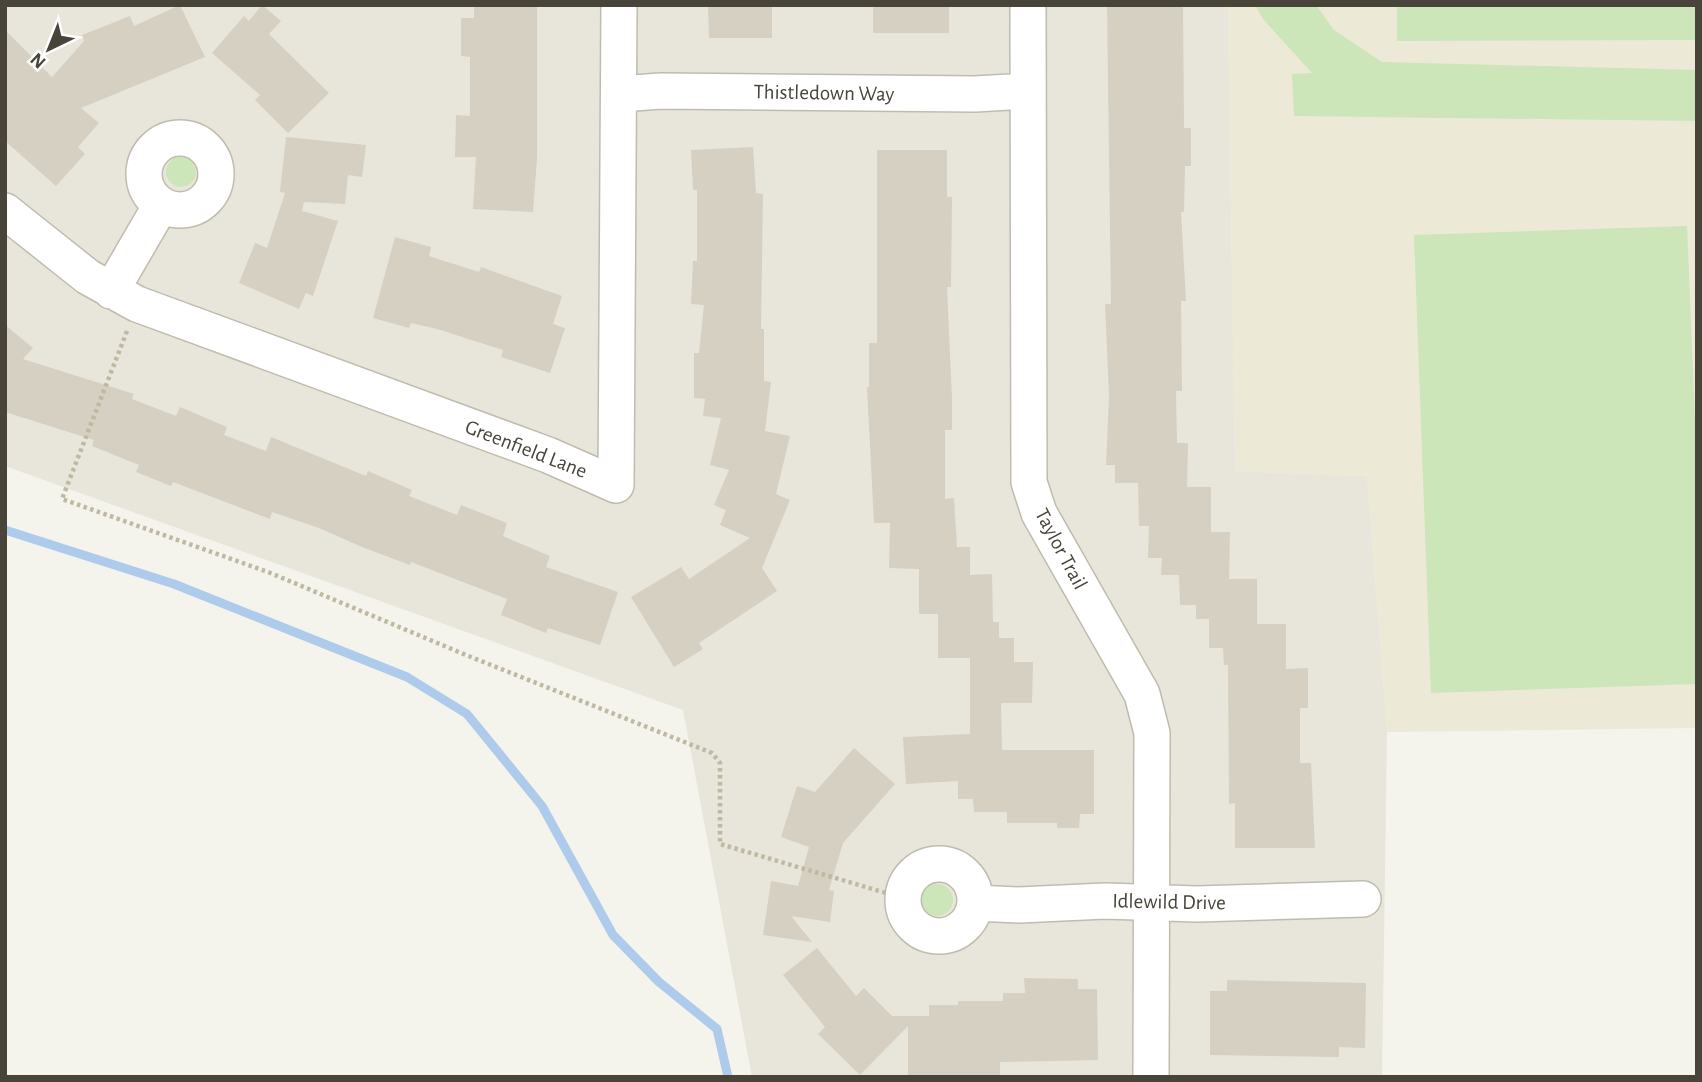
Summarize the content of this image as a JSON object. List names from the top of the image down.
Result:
{
  "streets": {
    "street": [
      "Thistledown Way",
      "Greenfield Lane",
      "Taylor Trail",
      "Idlewild Drive"
    ]
  },
  "crossings": [
    ["Thistledown Way", "Greenfield Lane"],
    ["Thistledown Way", "Taylor Trail"],
    ["Taylor Trail", "Idlewild Drive"]
  ],
  "north": "bottom left"
}
